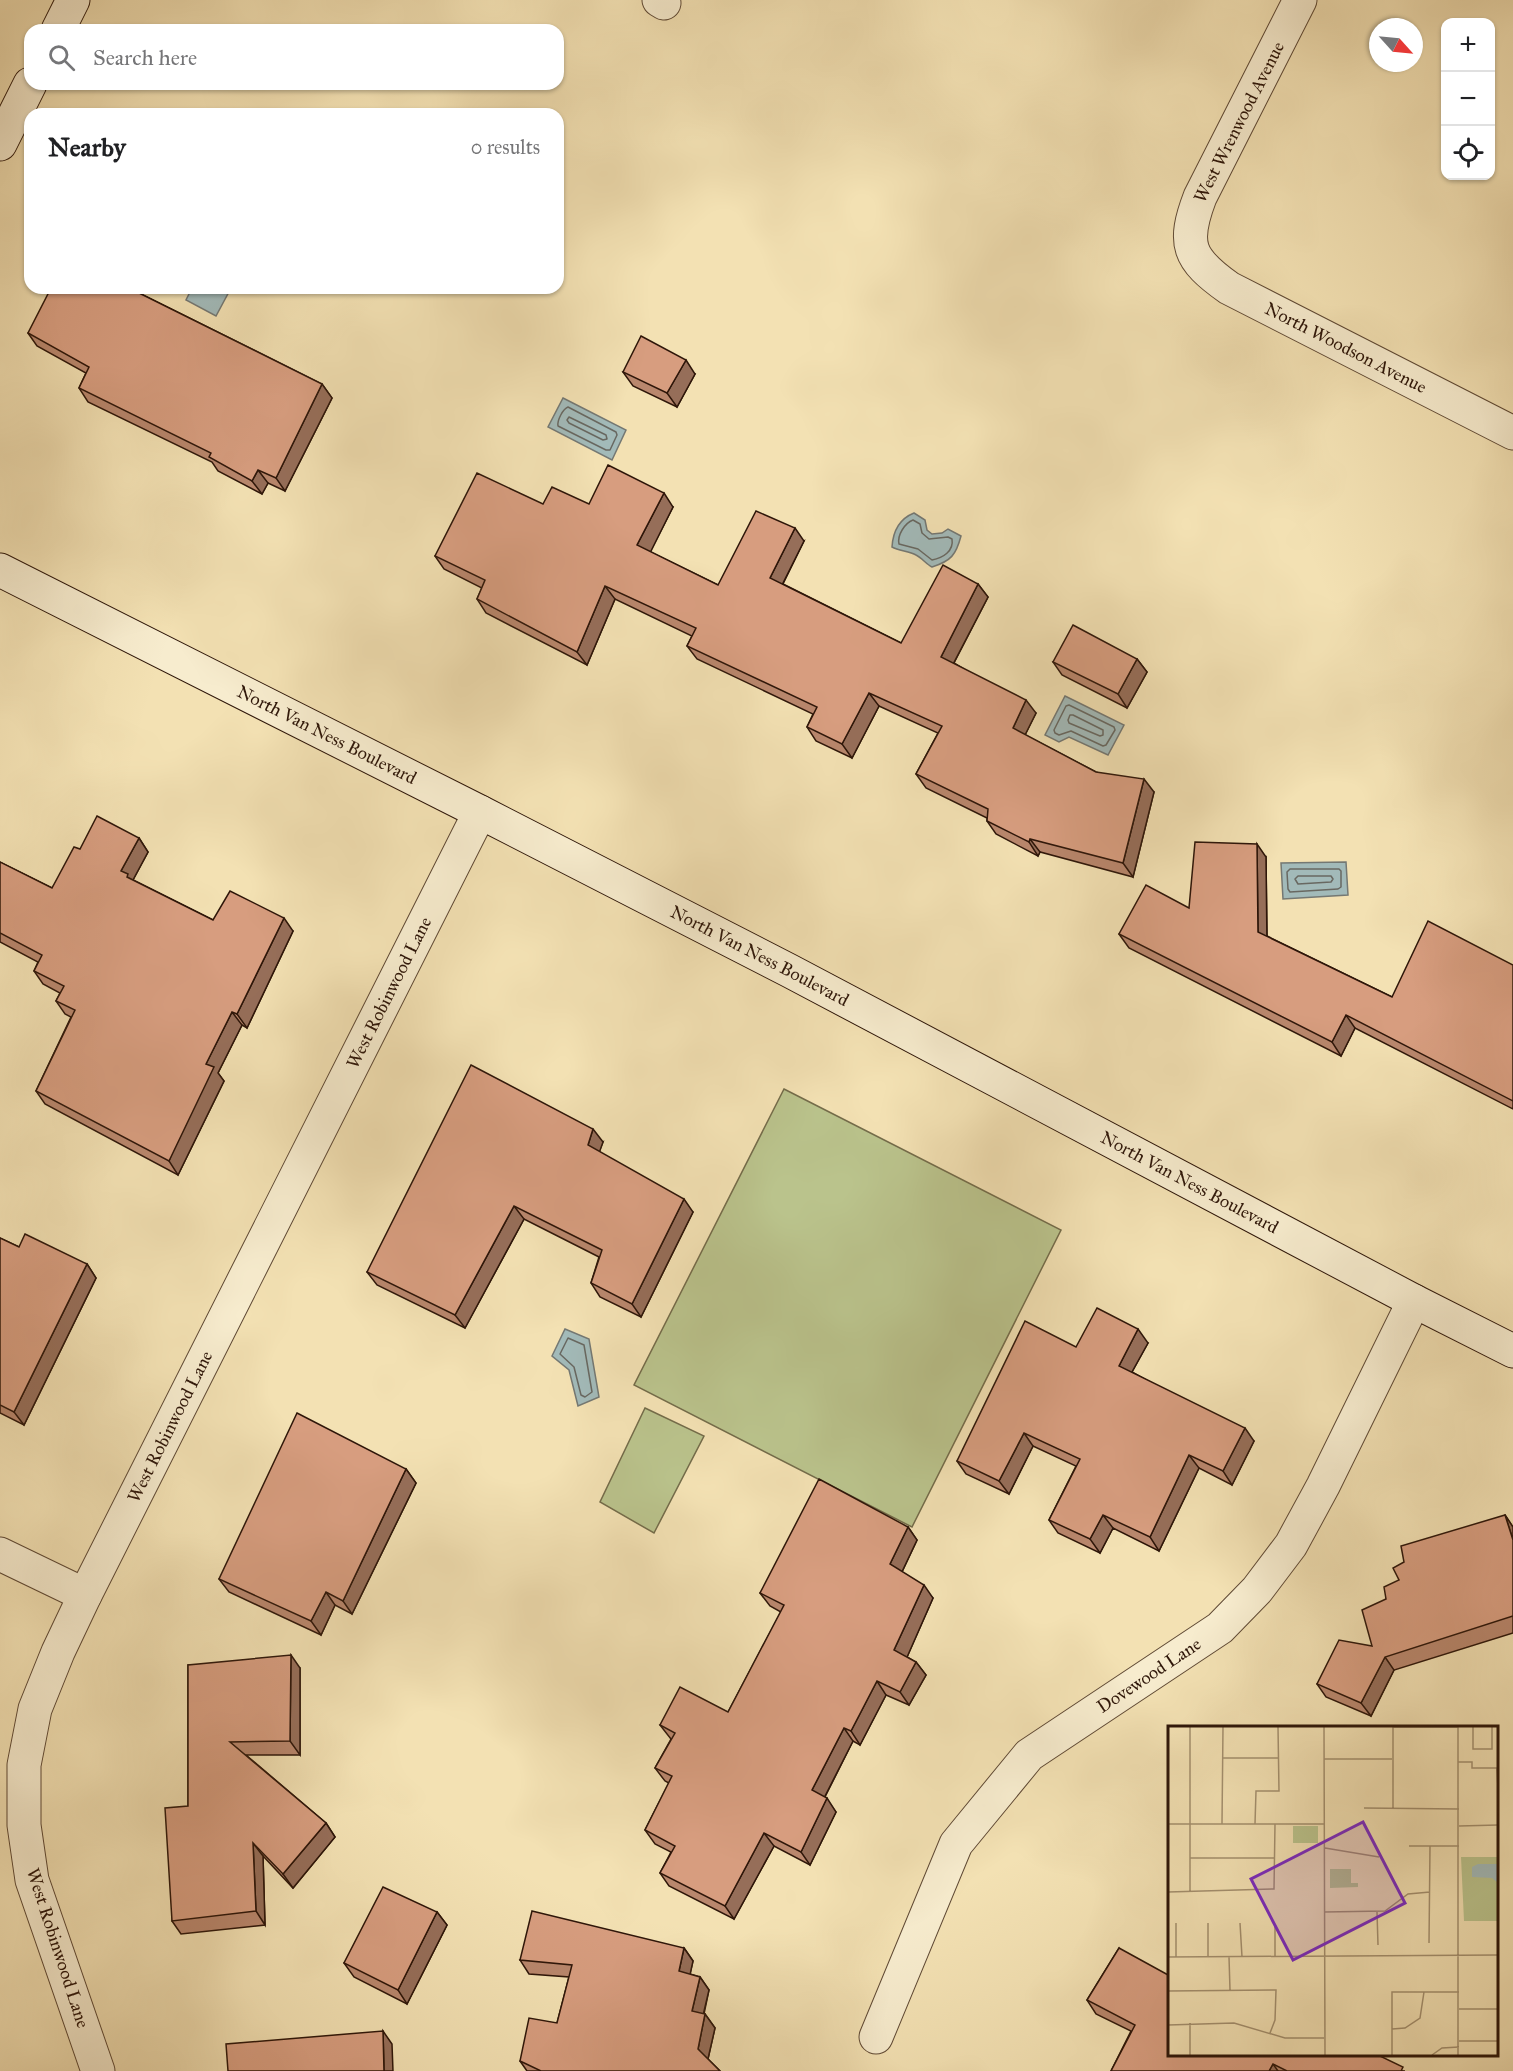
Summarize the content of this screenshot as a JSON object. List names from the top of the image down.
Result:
{
  "streets": {
    "street": [
      "West Wrenwood Avenue",
      "North Woodson Avenue",
      "North Van Ness Boulevard",
      "West Robinwood Lane",
      "Dovewood Lane"
    ]
  },
  "crossings": [
    ["West Wrenwood Avenue", "North Woodson Avenue"],
    ["North Van Ness Boulevard", "West Robinwood Lane"],
    ["North Van Ness Boulevard", "Dovewood Lane"]
  ],
  "north": "bottom right",
  "page": {
    "map_buttons": ["+", "−"],
    "search": "Search here",
    "heading": ["Nearby", "0 results"]
  }
}
